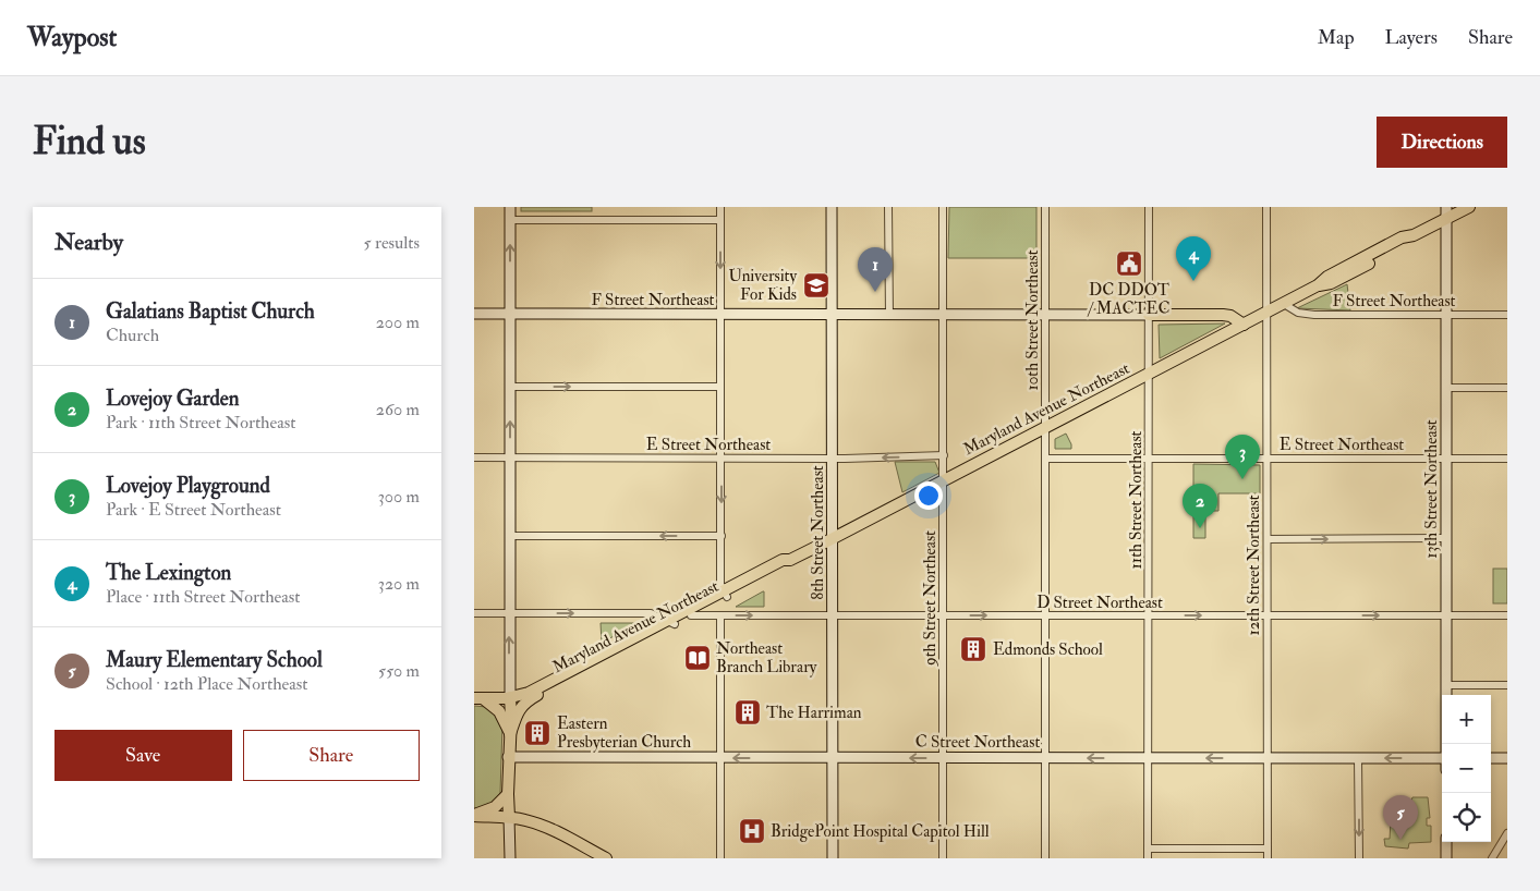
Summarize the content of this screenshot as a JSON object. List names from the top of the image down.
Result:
{
  "streets": {
    "main road": ["Maryland Avenue Northeast"],
    "street": [
      "F Street Northeast",
      "10th Street Northeast",
      "E Street Northeast",
      "13th Street Northeast",
      "11th Street Northeast",
      "8th Street Northeast",
      "12th Street Northeast",
      "9th Street Northeast",
      "D Street Northeast",
      "C Street Northeast"
    ]
  },
  "crossings": [
    ["F Street Northeast", "Maryland Avenue Northeast"],
    ["F Street Northeast", "13th Street Northeast"],
    ["F Street Northeast", "8th Street Northeast"],
    ["F Street Northeast", "9th Street Northeast"],
    ["10th Street Northeast", "Maryland Avenue Northeast"],
    ["10th Street Northeast", "E Street Northeast"],
    ["10th Street Northeast", "D Street Northeast"],
    ["10th Street Northeast", "C Street Northeast"],
    ["Maryland Avenue Northeast", "13th Street Northeast"],
    ["Maryland Avenue Northeast", "11th Street Northeast"],
    ["Maryland Avenue Northeast", "8th Street Northeast"],
    ["Maryland Avenue Northeast", "12th Street Northeast"],
    ["Maryland Avenue Northeast", "9th Street Northeast"],
    ["Maryland Avenue Northeast", "D Street Northeast"],
    ["E Street Northeast", "13th Street Northeast"],
    ["E Street Northeast", "11th Street Northeast"],
    ["E Street Northeast", "8th Street Northeast"],
    ["E Street Northeast", "12th Street Northeast"],
    ["E Street Northeast", "9th Street Northeast"],
    ["13th Street Northeast", "D Street Northeast"],
    ["11th Street Northeast", "D Street Northeast"],
    ["11th Street Northeast", "C Street Northeast"],
    ["8th Street Northeast", "D Street Northeast"],
    ["8th Street Northeast", "C Street Northeast"],
    ["12th Street Northeast", "D Street Northeast"],
    ["12th Street Northeast", "C Street Northeast"],
    ["9th Street Northeast", "D Street Northeast"],
    ["9th Street Northeast", "C Street Northeast"]
  ],
  "one_way": ["D Street Northeast", "C Street Northeast"],
  "places": {
    "public building": ["DC DDOT / MACTEC"],
    "school or university": ["University For Kids"],
    "building": ["Edmonds School", "The Harriman", "Eastern Presbyterian Church"],
    "library": ["Northeast Branch Library"],
    "hospital": ["BridgePoint Hospital Capitol Hill"]
  },
  "page": {
    "header": "Waypost",
    "nav": ["Map", "Layers", "Share"],
    "buttons": [
      "Directions",
      ["Save", "Share"]
    ],
    "title": "Find us",
    "heading": ["Nearby", "5 results"],
    "pins": [
      "4",
      "1",
      "3",
      "2",
      "5"
    ],
    "list": [
      {
        "mark": "1",
        "name": "Galatians Baptist Church",
        "note": "Church",
        "value": "200 m"
      },
      {
        "mark": "2",
        "name": "Lovejoy Garden",
        "note": "Park · 11th Street Northeast",
        "value": "260 m"
      },
      {
        "mark": "3",
        "name": "Lovejoy Playground",
        "note": "Park · E Street Northeast",
        "value": "300 m"
      },
      {
        "mark": "4",
        "name": "The Lexington",
        "note": "Place · 11th Street Northeast",
        "value": "320 m"
      },
      {
        "mark": "5",
        "name": "Maury Elementary School",
        "note": "School · 12th Place Northeast",
        "value": "550 m"
      }
    ],
    "map_buttons": ["+", "−"]
  }
}
